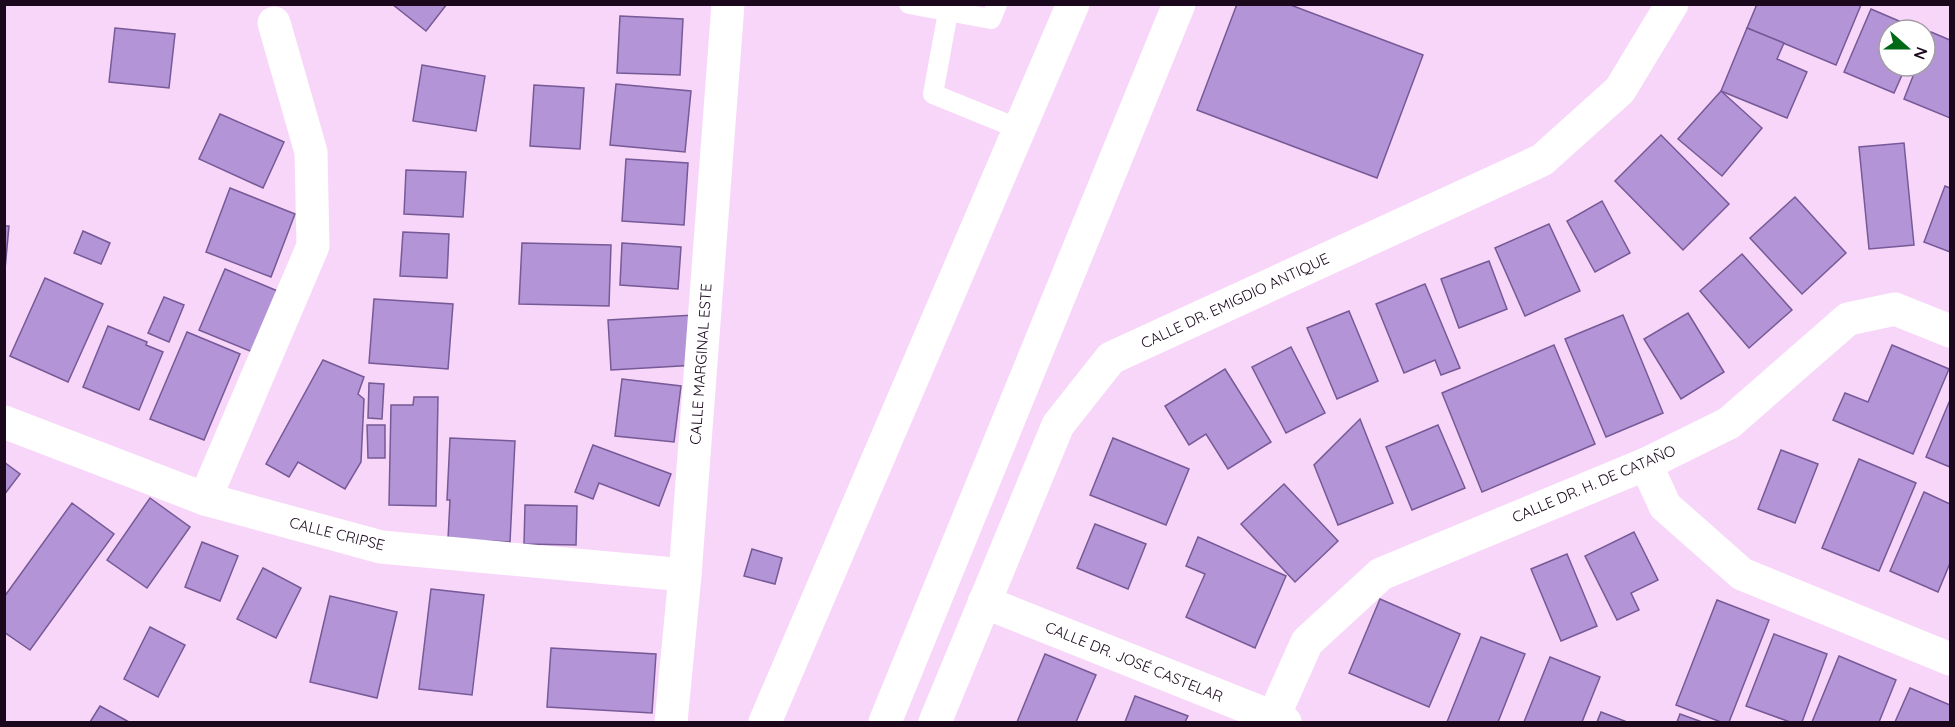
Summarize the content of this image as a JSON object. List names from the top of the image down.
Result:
{
  "streets": {
    "street": [
      "CALLE DR. EMIGDIO ANTIQUE",
      "CALLE MARGINAL ESTE",
      "CALLE DR. H. DE CATAÑO",
      "CALLE CRIPSE",
      "CALLE DR. JOSÉ CASTELAR"
    ]
  },
  "crossings": [
    ["CALLE DR. EMIGDIO ANTIQUE", "CALLE DR. JOSÉ CASTELAR"],
    ["CALLE MARGINAL ESTE", "CALLE CRIPSE"],
    ["CALLE DR. H. DE CATAÑO", "CALLE DR. JOSÉ CASTELAR"]
  ],
  "north": "right"
}
